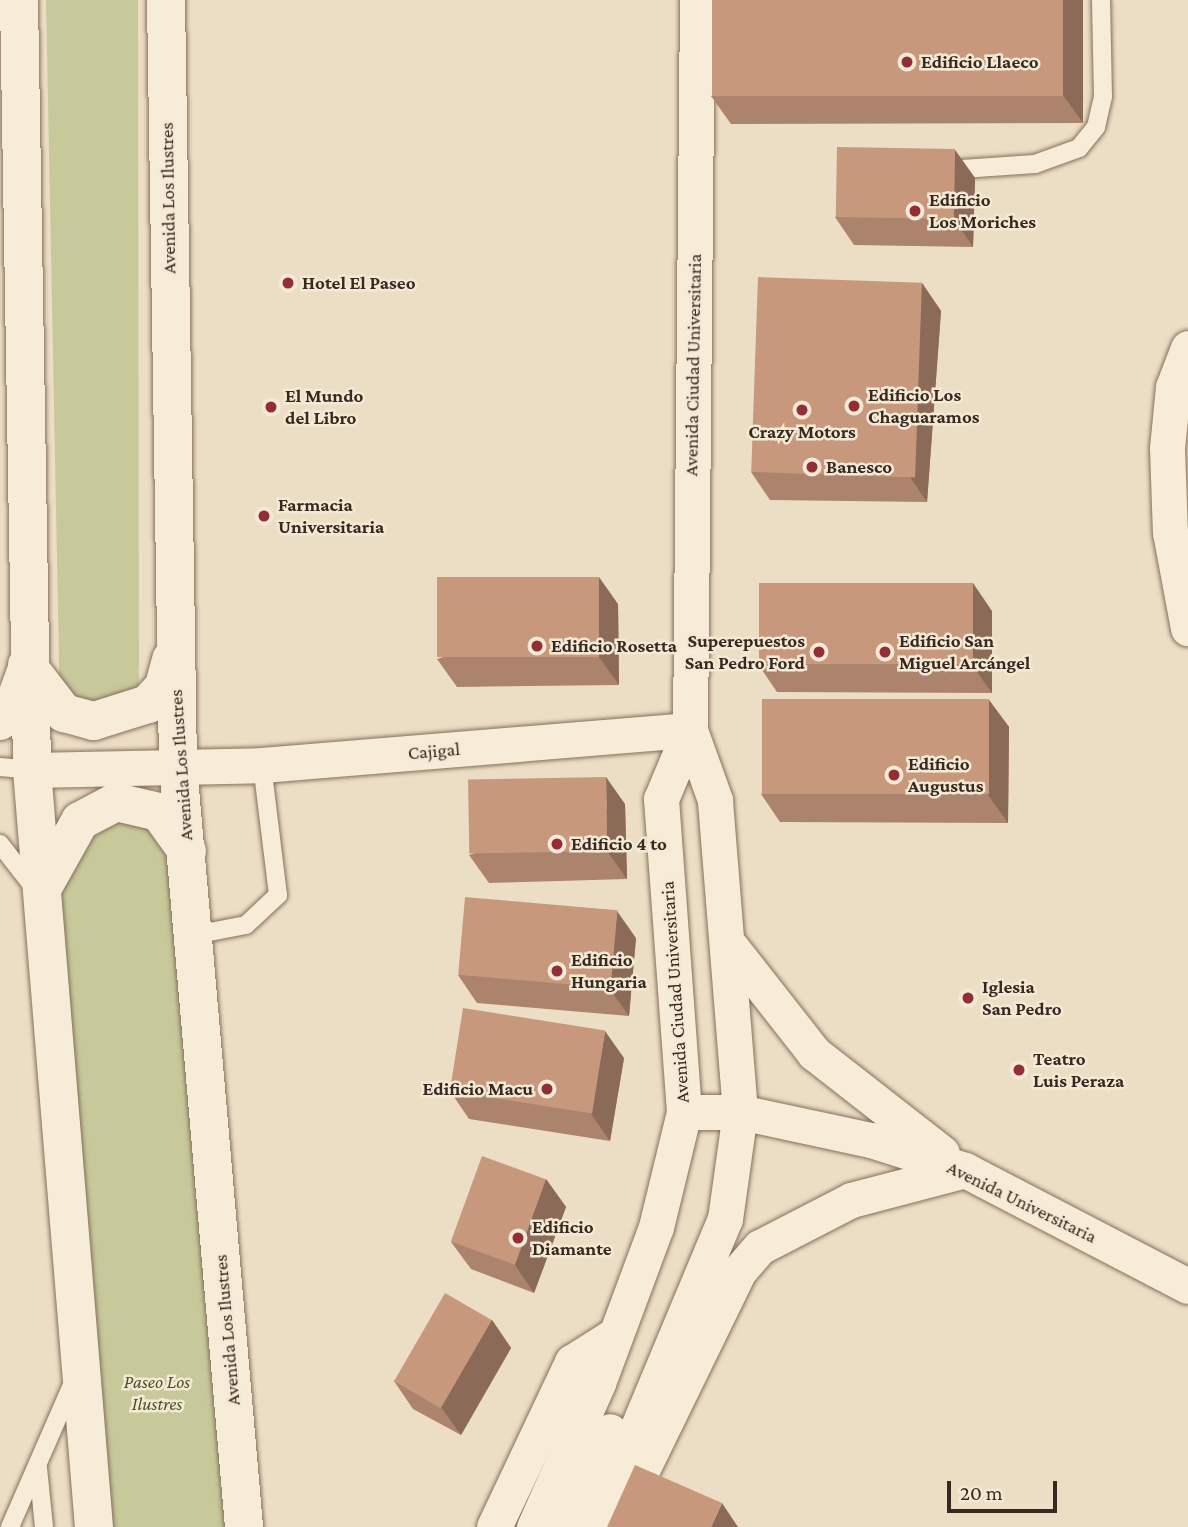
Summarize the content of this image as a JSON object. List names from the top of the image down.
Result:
{
  "streets": {
    "main road": ["Avenida Los Ilustres"],
    "street": ["Avenida Ciudad Universitaria", "Cajigal", "Avenida Universitaria"]
  },
  "crossings": [
    ["Avenida Los Ilustres", "Cajigal"],
    ["Avenida Ciudad Universitaria", "Cajigal"],
    ["Avenida Ciudad Universitaria", "Avenida Universitaria"]
  ],
  "parks": ["Paseo Los Ilustres"],
  "places": [
    "Edificio Llaeco",
    "Edificio Los Moriches",
    "Hotel El Paseo",
    "Edificio Los Chaguaramos",
    "El Mundo del Libro",
    "Crazy Motors",
    "Banesco",
    "Farmacia Universitaria",
    "Edificio Rosetta",
    "Superepuestos San Pedro Ford",
    "Edificio San Miguel Arcángel",
    "Edificio Augustus",
    "Edificio 4 to",
    "Edificio Hungaria",
    "Iglesia San Pedro",
    "Teatro Luis Peraza",
    "Edificio Macu",
    "Edificio Diamante"
  ],
  "scale_bar": "20 m"
}
